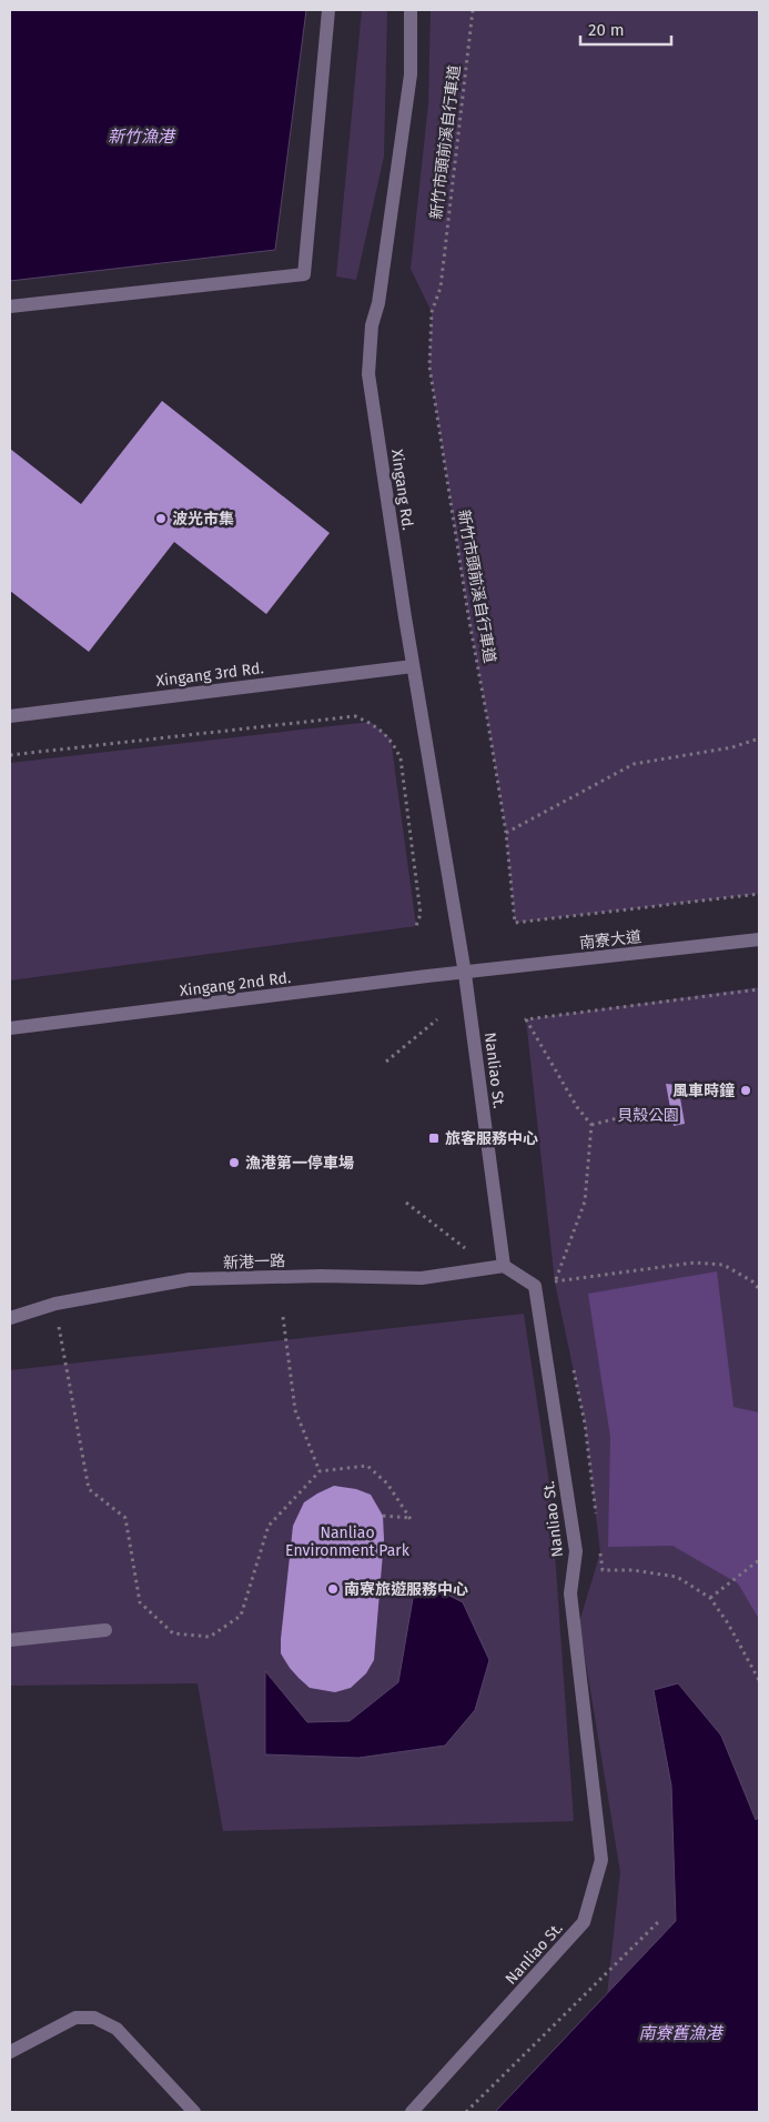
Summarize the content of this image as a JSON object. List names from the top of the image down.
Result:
{
  "streets": {
    "street": [
      "Xingang Rd.",
      "Xingang 3rd Rd.",
      "南寮大道",
      "Xingang 2nd Rd.",
      "Nanliao St.",
      "新港一路"
    ],
    "path": ["新竹市頭前溪自行車道"]
  },
  "crossings": [
    ["Xingang Rd.", "Xingang 3rd Rd."],
    ["Xingang Rd.", "南寮大道"],
    ["Xingang Rd.", "Xingang 2nd Rd."],
    ["Xingang Rd.", "Nanliao St."],
    ["南寮大道", "Xingang 2nd Rd."],
    ["南寮大道", "Nanliao St."],
    ["Xingang 2nd Rd.", "Nanliao St."],
    ["Nanliao St.", "新港一路"]
  ],
  "water": ["新竹漁港", "南寮舊漁港"],
  "parks": ["貝殼公園", "Nanliao Environment Park"],
  "places": {
    "other": [
      "波光市集",
      "風車時鐘",
      "漁港第一停車場",
      "南寮旅遊服務中心"
    ],
    "transit": ["旅客服務中心"]
  },
  "scale_bar": "20 m"
}
